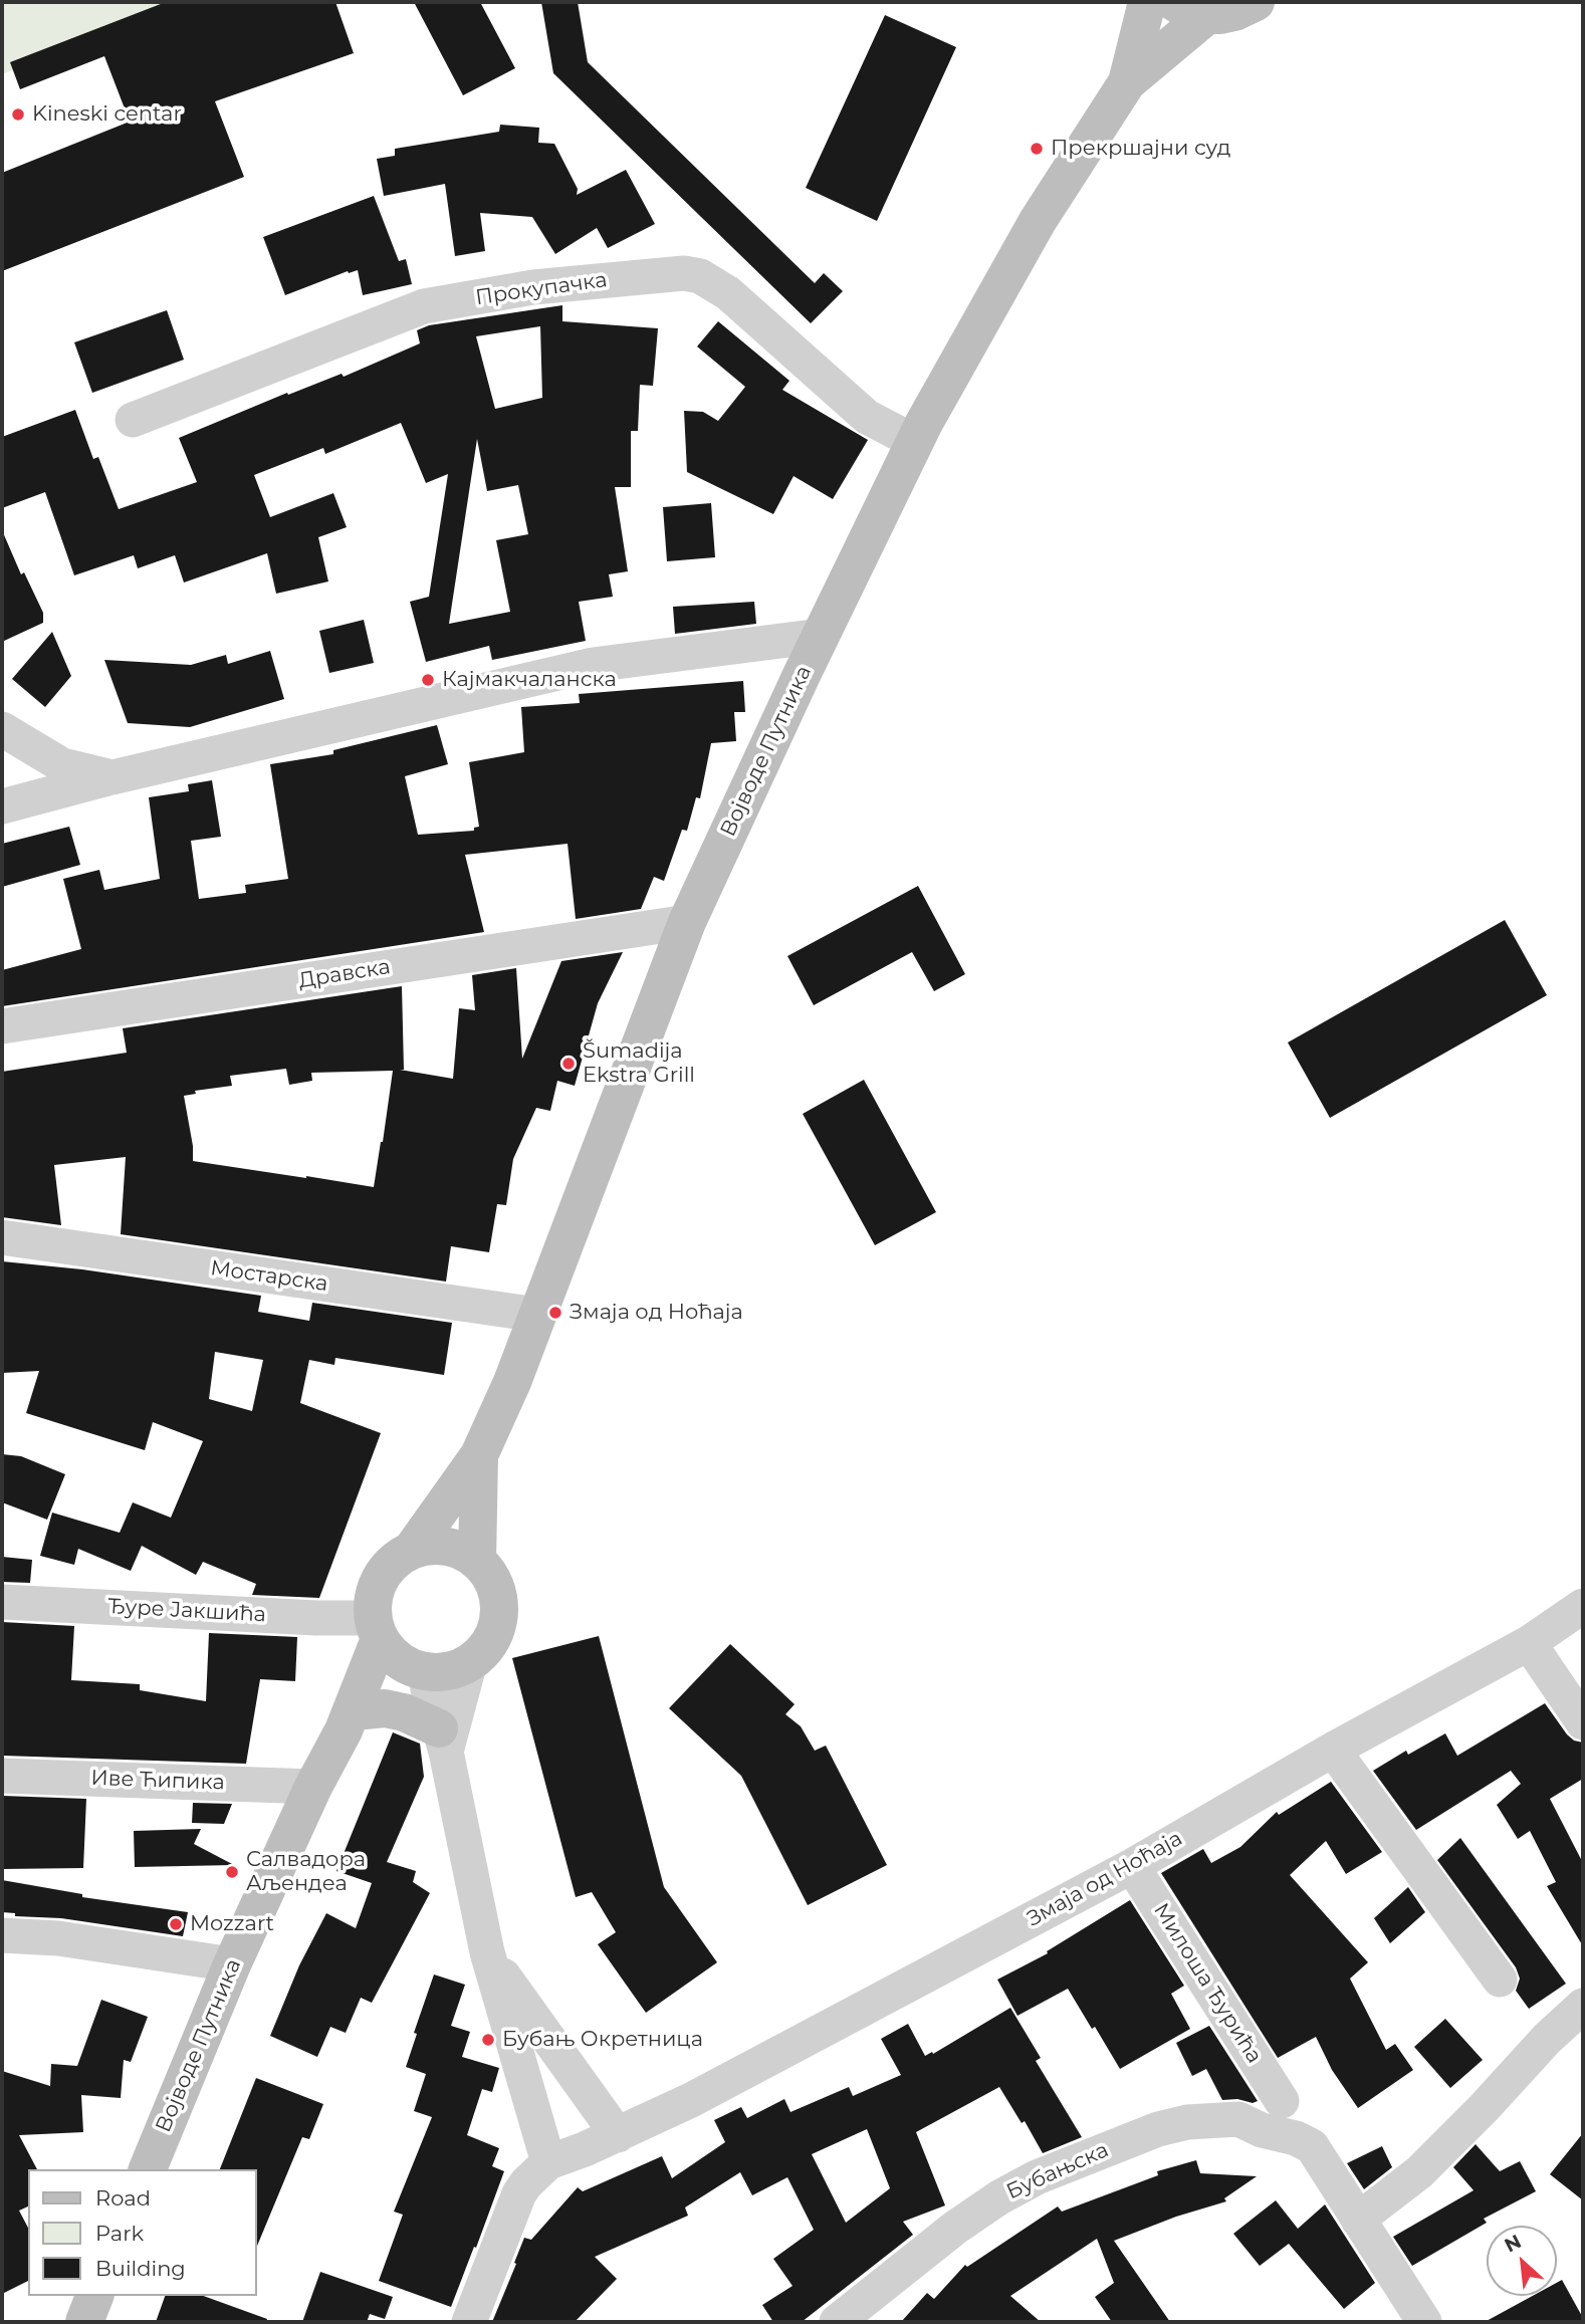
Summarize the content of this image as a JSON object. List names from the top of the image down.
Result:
{
  "streets": {
    "street": [
      "Прокупачка",
      "Војводе Путника",
      "Дравска",
      "Мостарска",
      "Ђуре Јакшића",
      "Иве Ћипика",
      "Змаја од Ноћаја",
      "Милоша Ђурића",
      "Бубањска"
    ]
  },
  "crossings": [
    ["Прокупачка", "Војводе Путника"],
    ["Војводе Путника", "Дравска"],
    ["Војводе Путника", "Мостарска"],
    ["Војводе Путника", "Ђуре Јакшића"],
    ["Војводе Путника", "Иве Ћипика"],
    ["Змаја од Ноћаја", "Милоша Ђурића"]
  ],
  "places": [
    "Kineski centar",
    "Прекршајни суд",
    "Кајмакчаланска",
    "Šumadija Ekstra Grill",
    "Змаја од Ноћаја",
    "Салвадора Аљендеа",
    "Mozzart",
    "Бубањ Окретница"
  ],
  "legend": ["Road", "Park", "Building"],
  "north": "top left"
}
